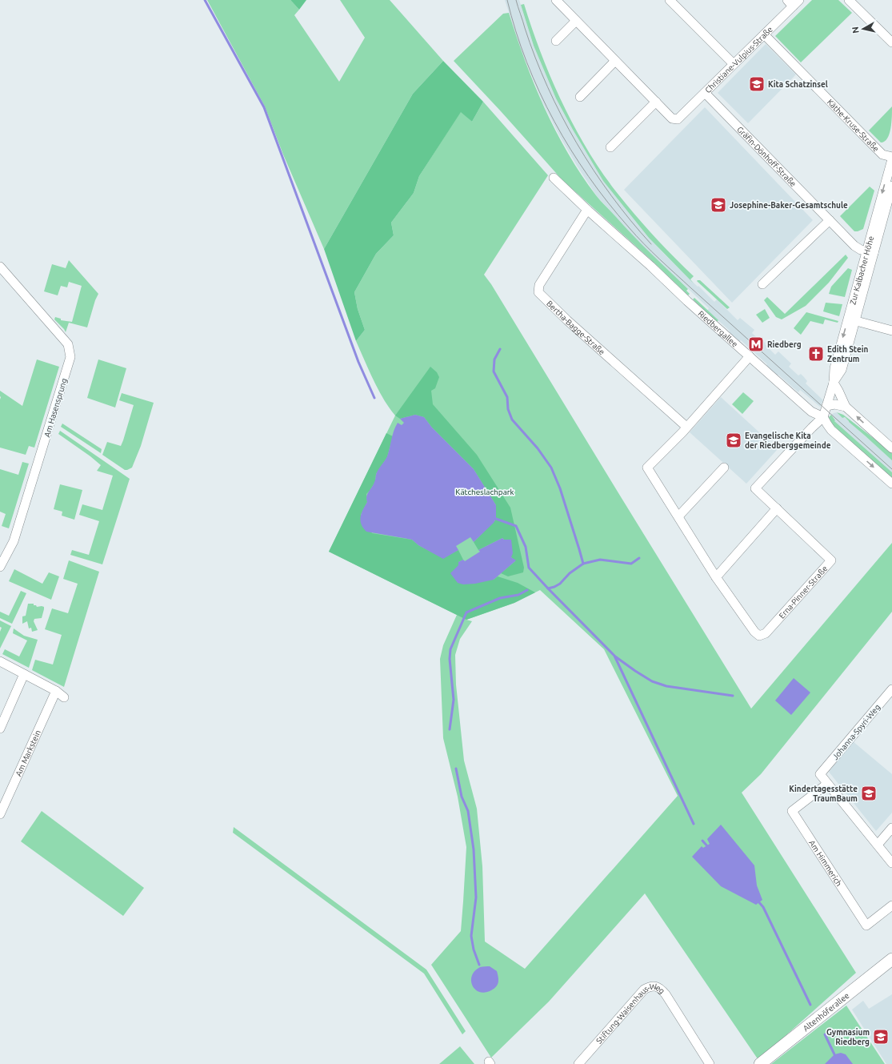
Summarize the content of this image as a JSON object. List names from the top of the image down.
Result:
{
  "streets": {
    "street": [
      "Christiane-Vulpius-Straße",
      "Käthe-Kruse-Straße",
      "Gräfin-Dönhoff-Straße",
      "Zur Kalbacher Höhe",
      "Bertha-Bagge-Straße",
      "Riedbergallee",
      "Am Hasensprung",
      "Erna-Pinner-Straße",
      "Johanna-Spyri-Weg",
      "Am Markstein",
      "Am Himmerich",
      "Altenhöferallee",
      "Stiftung-Waisenhaus-Weg"
    ]
  },
  "crossings": [
    ["Christiane-Vulpius-Straße", "Käthe-Kruse-Straße"],
    ["Christiane-Vulpius-Straße", "Gräfin-Dönhoff-Straße"],
    ["Käthe-Kruse-Straße", "Zur Kalbacher Höhe"],
    ["Gräfin-Dönhoff-Straße", "Zur Kalbacher Höhe"],
    ["Zur Kalbacher Höhe", "Riedbergallee"],
    ["Zur Kalbacher Höhe", "Erna-Pinner-Straße"],
    ["Bertha-Bagge-Straße", "Riedbergallee"],
    ["Bertha-Bagge-Straße", "Erna-Pinner-Straße"],
    ["Riedbergallee", "Erna-Pinner-Straße"],
    ["Johanna-Spyri-Weg", "Am Himmerich"]
  ],
  "parks": ["Kätcheslachpark"],
  "places": {
    "school or university": [
      "Kita Schatzinsel",
      "Josephine-Baker-Gesamtschule",
      "Evangelische Kita der Riedberggemeinde",
      "Kindertagesstätte TraumBaum",
      "Gymnasium Riedberg"
    ],
    "metro station": ["Riedberg"],
    "church": ["Edith Stein Zentrum"]
  },
  "north": "left"
}
